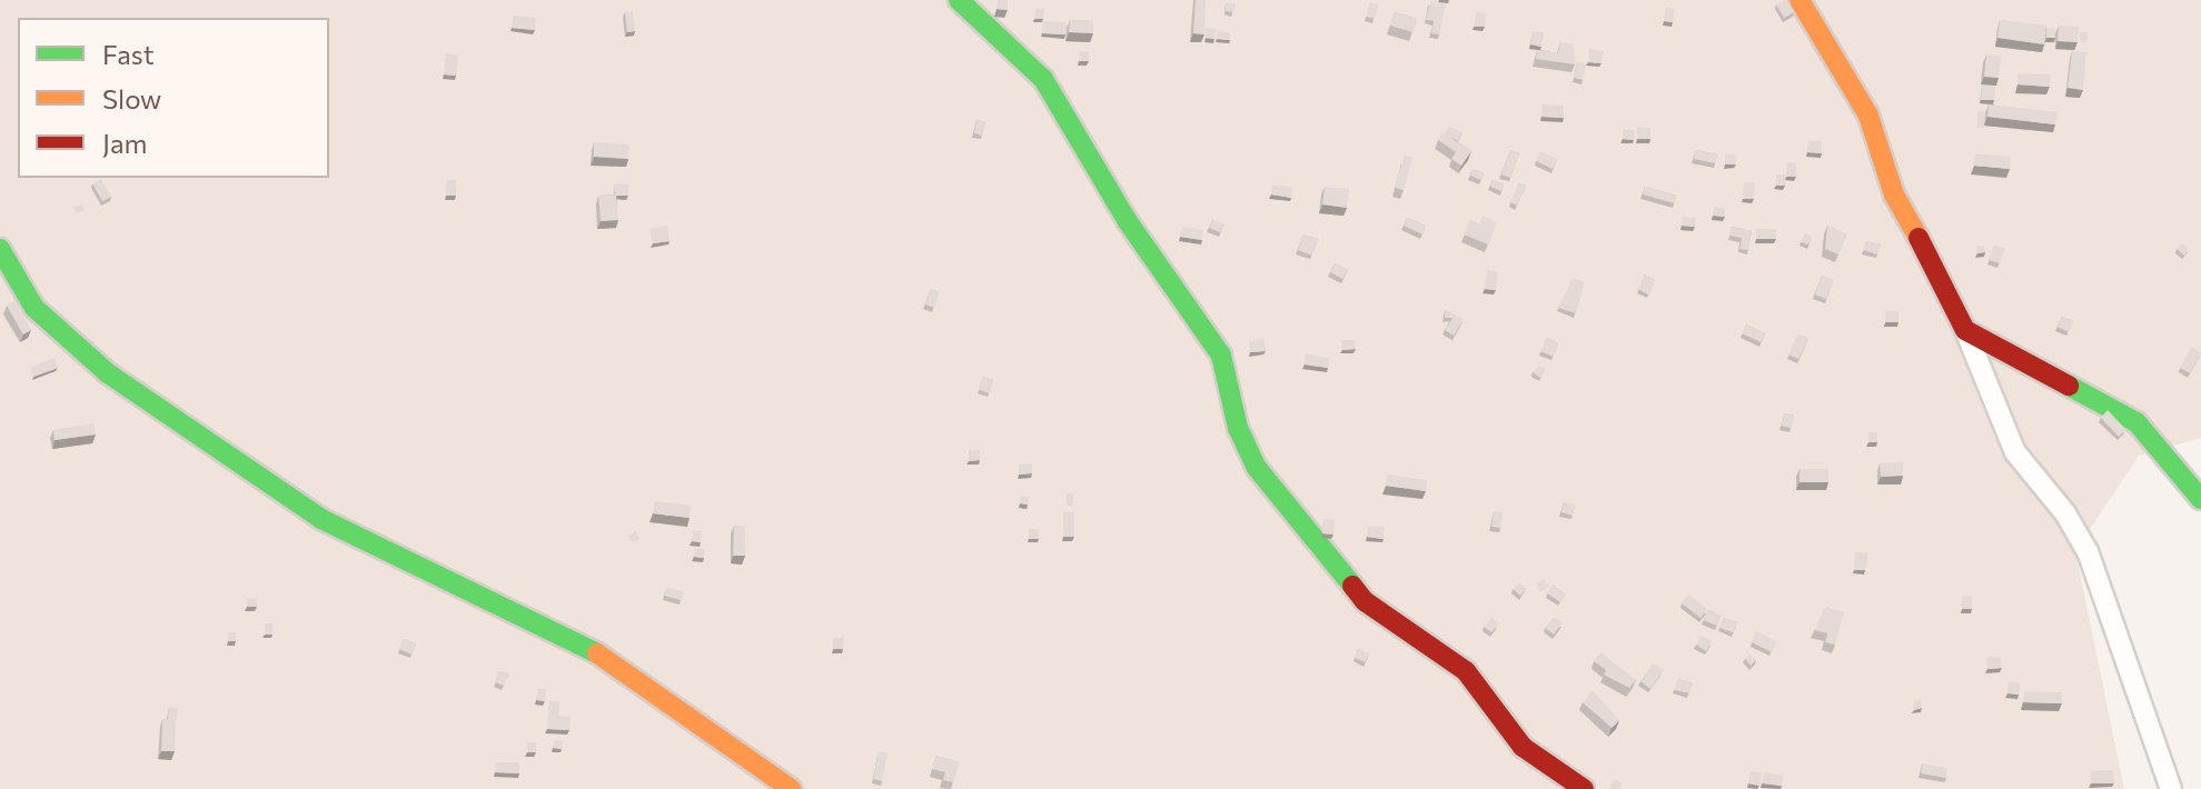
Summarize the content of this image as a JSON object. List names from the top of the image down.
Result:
{
  "legend": ["Fast", "Slow", "Jam"]
}
